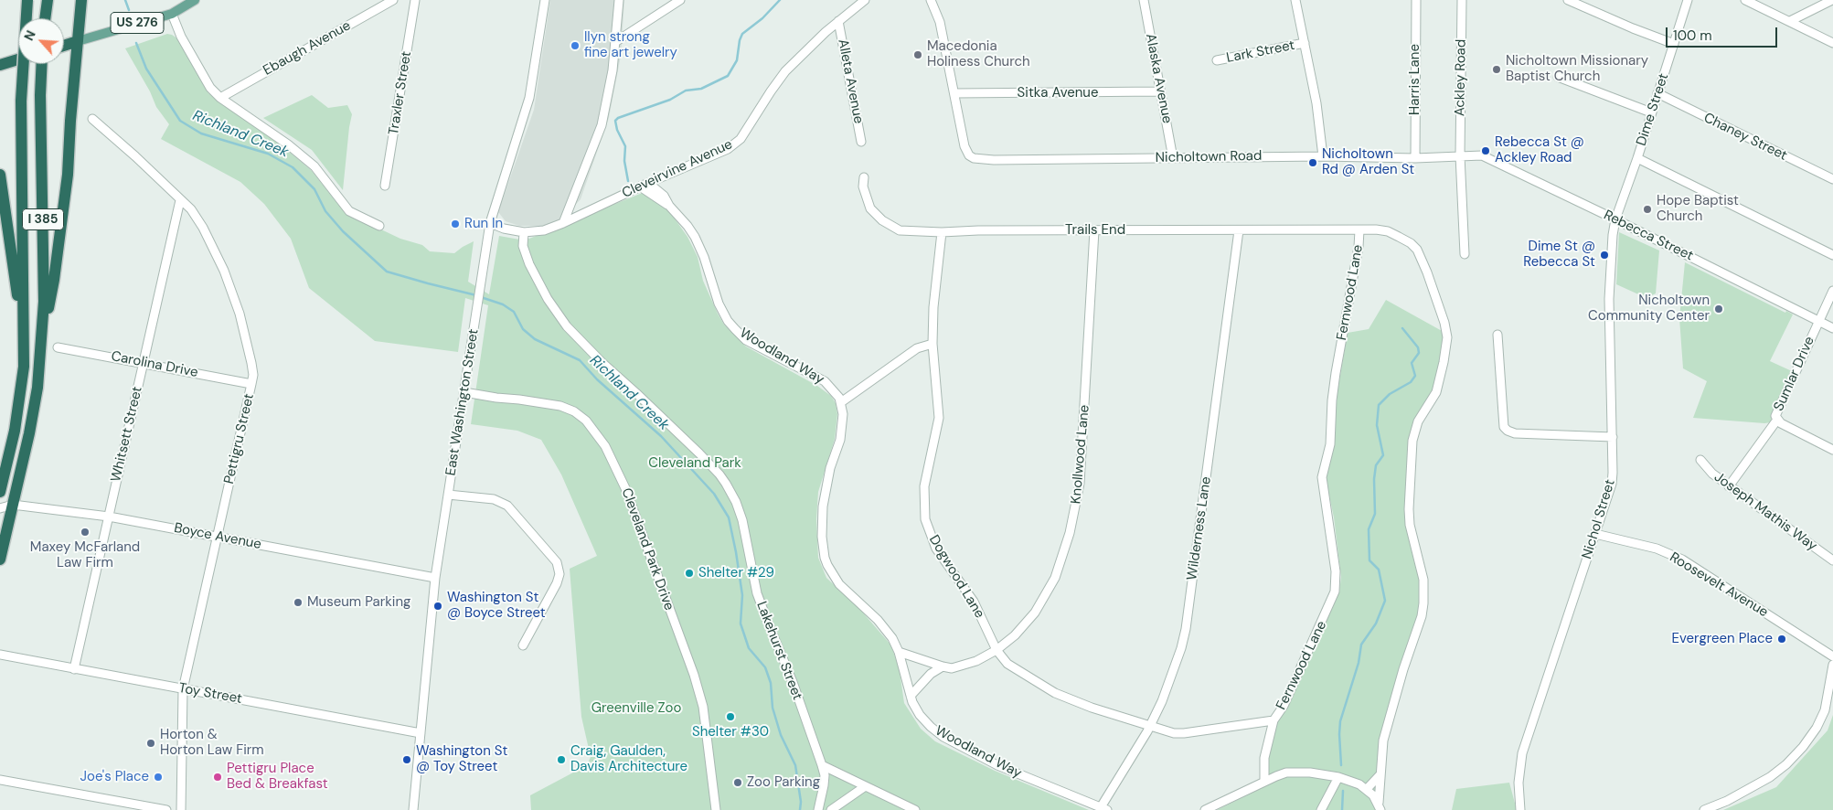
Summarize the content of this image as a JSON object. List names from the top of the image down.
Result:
{
  "streets": {
    "highway": ["US 276", "I 385"],
    "street": [
      "Ebaugh Avenue",
      "Lark Street",
      "Ackley Road",
      "Alaska Avenue",
      "Harris Lane",
      "Alleta Avenue",
      "Traxler Street",
      "Sitka Avenue",
      "Dime Street",
      "Chaney Street",
      "Nicholtown Road",
      "Cleveirvine Avenue",
      "Trails End",
      "Rebecca Street",
      "Fernwood Lane",
      "Woodland Way",
      "Carolina Drive",
      "Sumlar Drive",
      "East Washington Street",
      "Whitsett Street",
      "Pettigru Street",
      "Knollwood Lane",
      "Joseph Mathis Way",
      "Nichol Street",
      "Wilderness Lane",
      "Boyce Avenue",
      "Cleveland Park Drive",
      "Dogwood Lane",
      "Roosevelt Avenue",
      "Lakehurst Street",
      "Toy Street"
    ]
  },
  "crossings": [
    ["Ackley Road", "Nicholtown Road"],
    ["Ackley Road", "Rebecca Street"],
    ["Alaska Avenue", "Sitka Avenue"],
    ["Alaska Avenue", "Nicholtown Road"],
    ["Harris Lane", "Nicholtown Road"],
    ["Alleta Avenue", "Cleveirvine Avenue"],
    ["Sitka Avenue", "Nicholtown Road"],
    ["Dime Street", "Chaney Street"],
    ["Dime Street", "Rebecca Street"],
    ["Dime Street", "Nichol Street"],
    ["Nicholtown Road", "Rebecca Street"],
    ["Cleveirvine Avenue", "Woodland Way"],
    ["Cleveirvine Avenue", "East Washington Street"],
    ["Cleveirvine Avenue", "Lakehurst Street"],
    ["Trails End", "Fernwood Lane"],
    ["Trails End", "Knollwood Lane"],
    ["Trails End", "Wilderness Lane"],
    ["Trails End", "Dogwood Lane"],
    ["Rebecca Street", "Sumlar Drive"],
    ["Rebecca Street", "Nichol Street"],
    ["Fernwood Lane", "Dogwood Lane"],
    ["Woodland Way", "Knollwood Lane"],
    ["Woodland Way", "Wilderness Lane"],
    ["Carolina Drive", "Whitsett Street"],
    ["Carolina Drive", "Pettigru Street"],
    ["East Washington Street", "Boyce Avenue"],
    ["East Washington Street", "Cleveland Park Drive"],
    ["East Washington Street", "Toy Street"],
    ["Whitsett Street", "Pettigru Street"],
    ["Whitsett Street", "Boyce Avenue"],
    ["Whitsett Street", "Toy Street"],
    ["Pettigru Street", "Boyce Avenue"],
    ["Pettigru Street", "Toy Street"],
    ["Knollwood Lane", "Dogwood Lane"],
    ["Nichol Street", "Roosevelt Avenue"],
    ["Wilderness Lane", "Dogwood Lane"]
  ],
  "water": ["Richland Creek"],
  "parks": ["Cleveland Park", "Greenville Zoo"],
  "places": [
    "llyn strong fine art jewelry",
    "Macedonia Holiness Church",
    "Nicholtown Missionary Baptist Church",
    "Rebecca St @ Ackley Road",
    "Nicholtown Rd @ Arden St",
    "Hope Baptist Church",
    "Run In",
    "Dime St @ Rebecca St",
    "Nicholtown Community Center",
    "Maxey McFarland Law Firm",
    "Shelter #29",
    "Museum Parking",
    "Washington St @ Boyce Street",
    "Evergreen Place",
    "Shelter #30",
    "Horton & Horton Law Firm",
    "Washington St @ Toy Street",
    "Craig, Gaulden, Davis Architecture",
    "Joe's Place",
    "Pettigru Place Bed & Breakfast",
    "Zoo Parking"
  ],
  "scale_bar": "100 m",
  "north": "top left"
}
